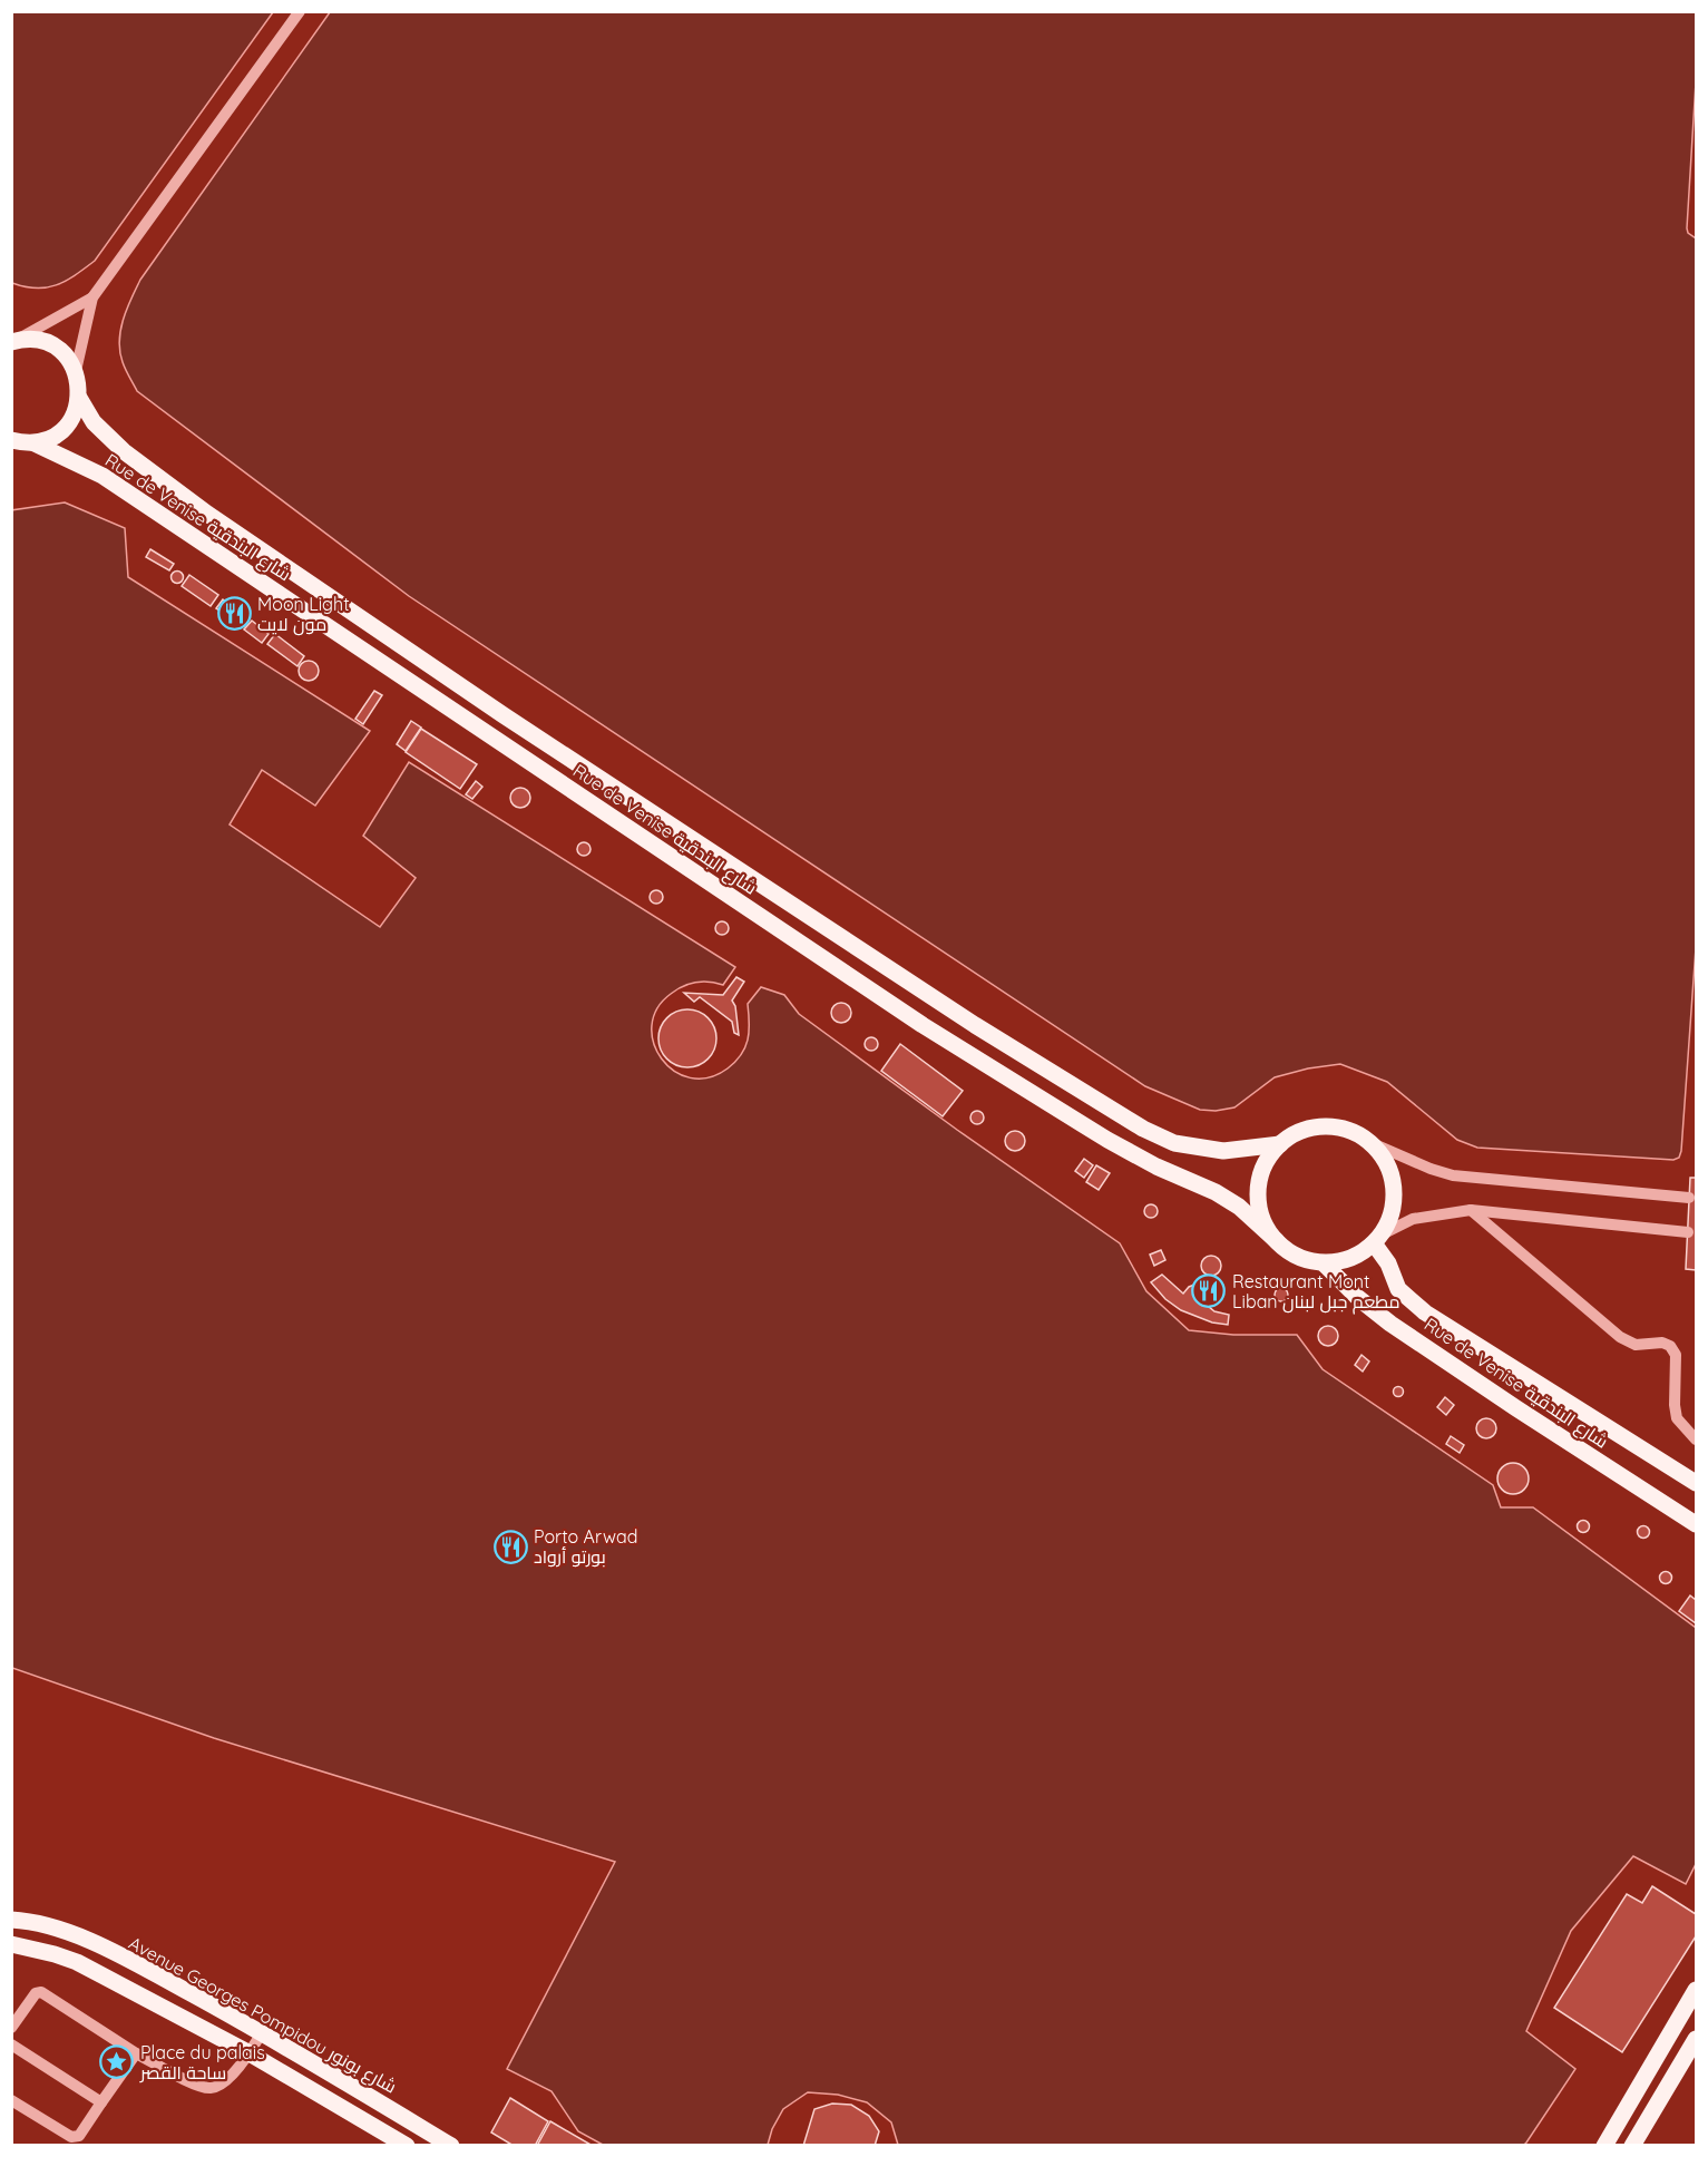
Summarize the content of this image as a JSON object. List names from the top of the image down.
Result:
{
  "streets": {
    "main road": ["Rue de Venise شارع البندقية", "Avenue Georges Pompidou شارع بونور"]
  },
  "places": {
    "restaurant": ["Moon Light مون لايت", "Restaurant Mont Liban مطعم جبل لبنان", "Porto Arwad بورتو أرواد"],
    "place": ["Place du palais ساحة القصر"]
  }
}
